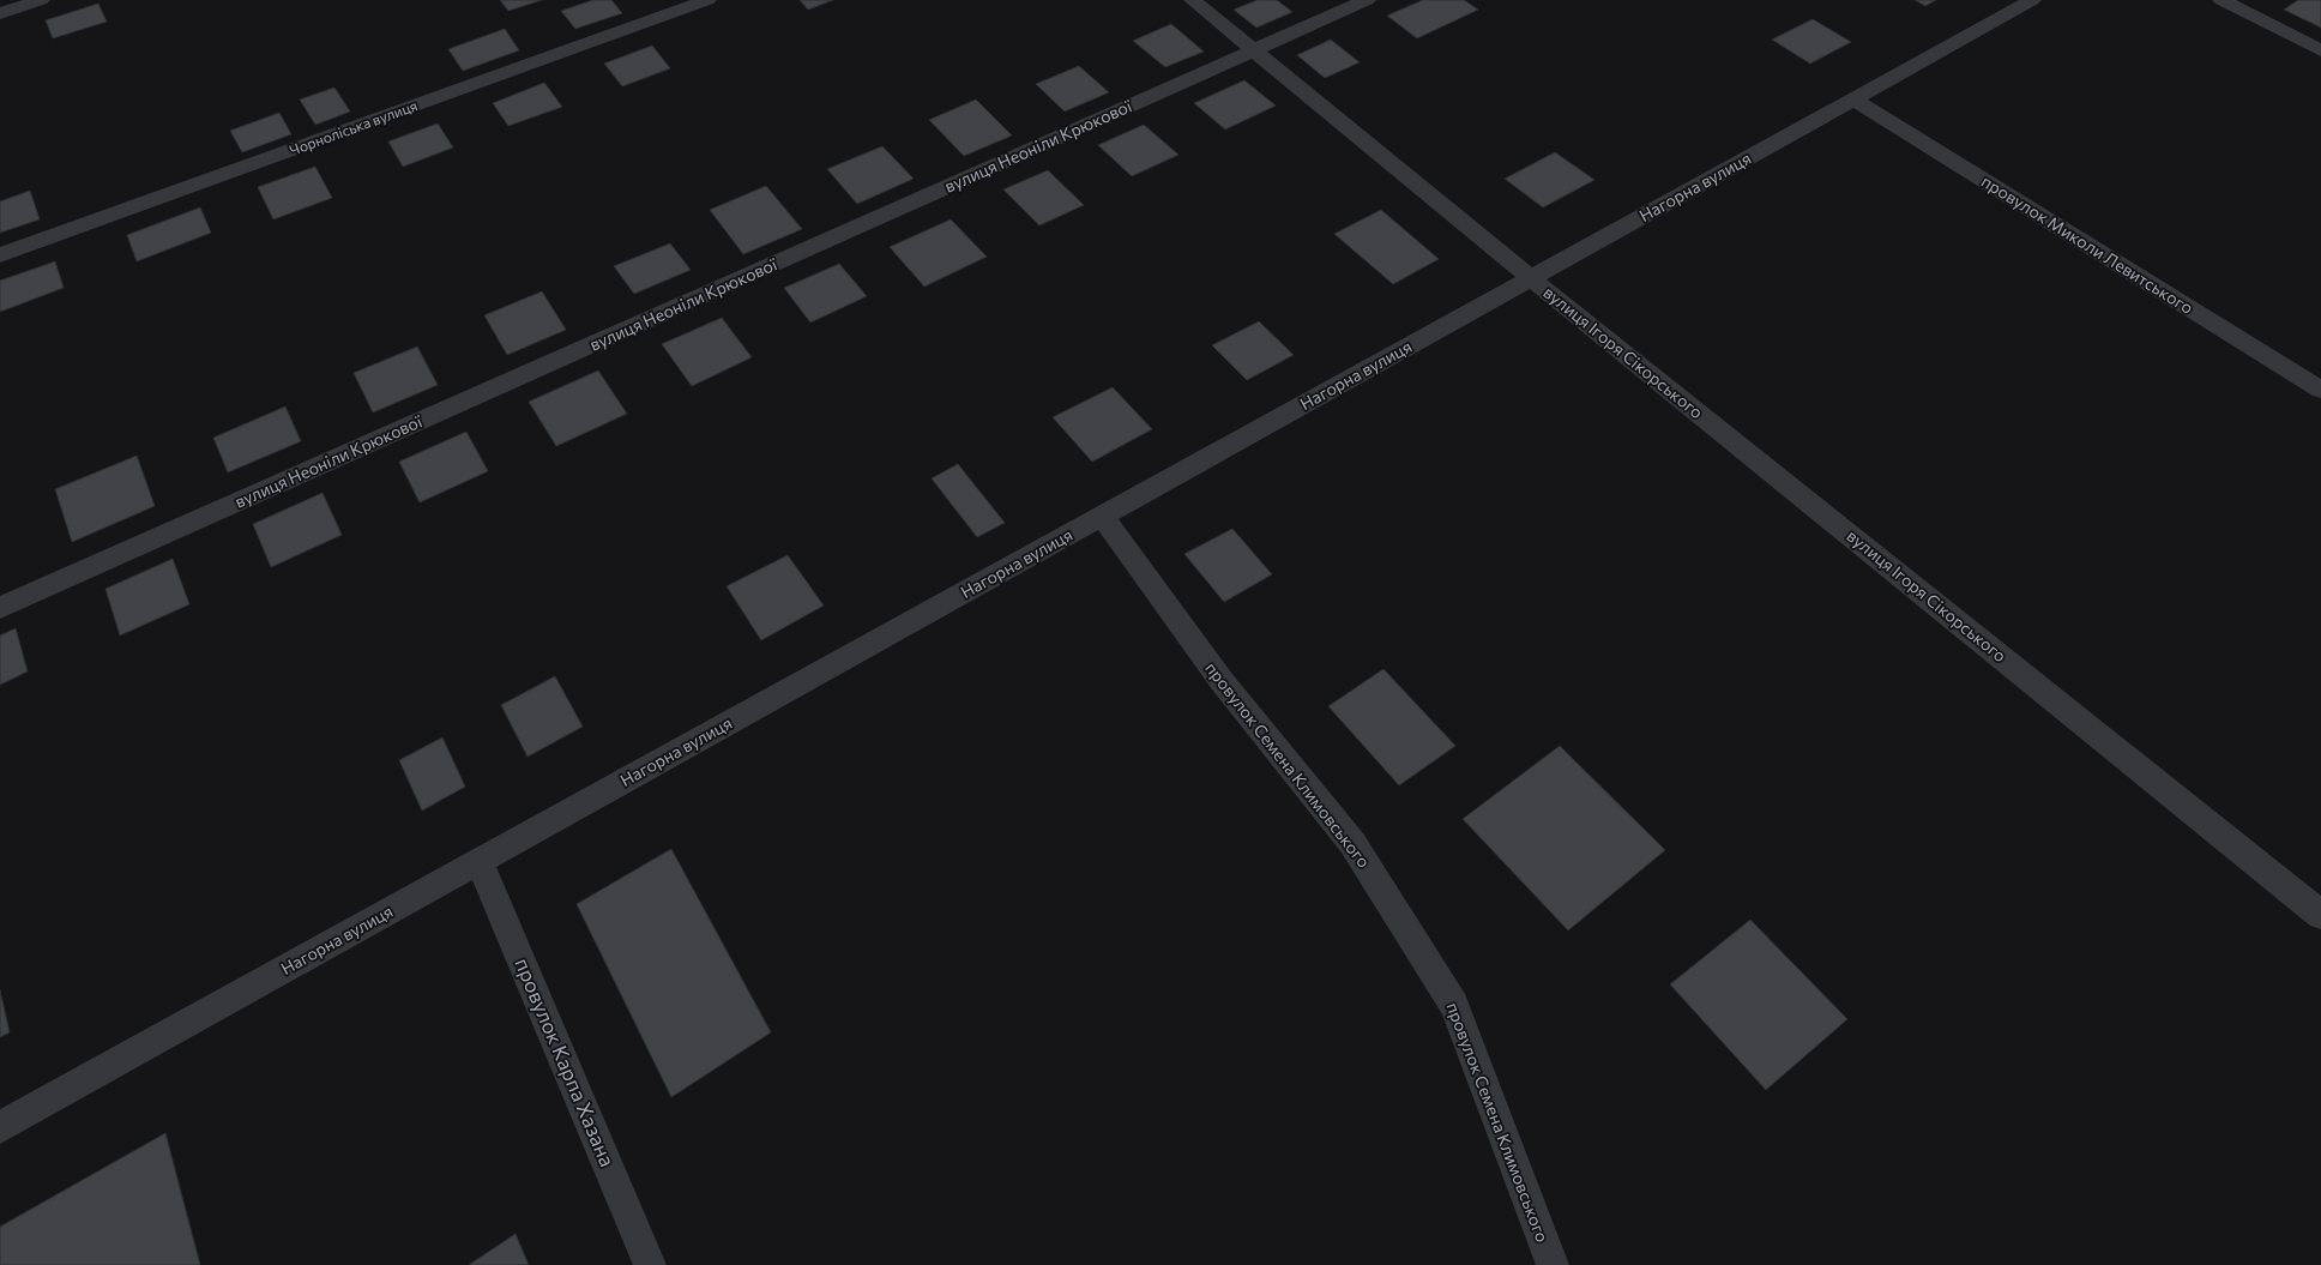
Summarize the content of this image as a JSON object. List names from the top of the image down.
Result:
{
  "streets": {
    "street": [
      "Чорноліська вулиця",
      "вулиця Неоніли Крюкової",
      "Нагорна вулиця",
      "провулок Миколи Левитського",
      "вулиця Ігоря Сікорського",
      "провулок Семена Климовського",
      "провулок Карпа Хазана"
    ]
  },
  "crossings": [
    ["вулиця Неоніли Крюкової", "вулиця Ігоря Сікорського"],
    ["Нагорна вулиця", "провулок Миколи Левитського"],
    ["Нагорна вулиця", "вулиця Ігоря Сікорського"],
    ["Нагорна вулиця", "провулок Семена Климовського"],
    ["Нагорна вулиця", "провулок Карпа Хазана"]
  ]
}
